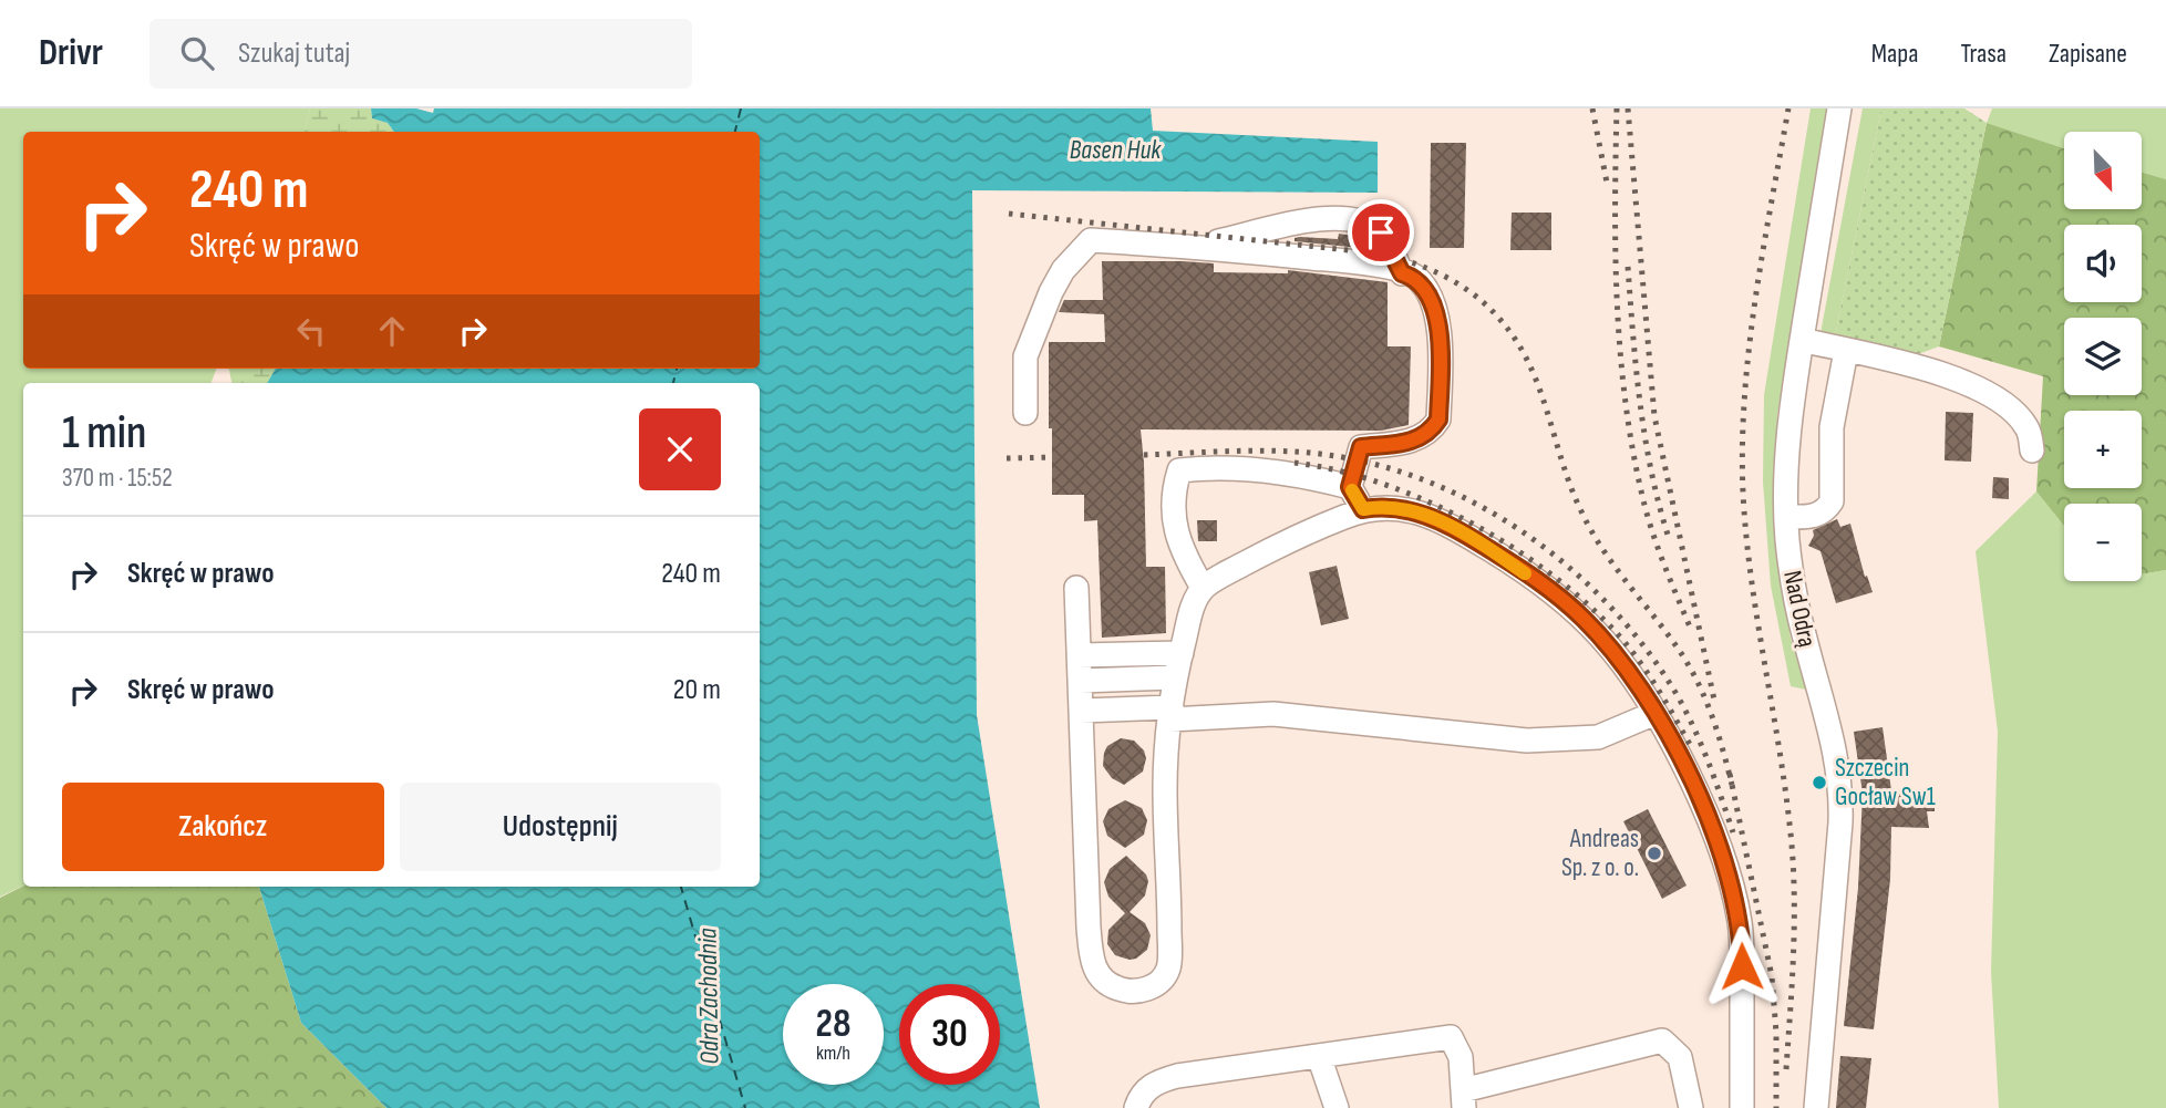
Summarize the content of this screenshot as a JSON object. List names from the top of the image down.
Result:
{
  "streets": {
    "street": ["Nad Odrą"]
  },
  "water": ["Basen Huk", "Odra Zachodnia"],
  "places": ["Szczecin Gocław Sw1", "Andreas Sp. z o. o."],
  "north": "bottom right",
  "page": {
    "header": "Drivr",
    "search": "Szukaj tutaj",
    "nav": ["Mapa", "Trasa", "Zapisane"],
    "map_buttons": ["+", "−"],
    "turn": ["240 m", "Skręć w prawo"],
    "heading": ["1 min", "370 m · 15:52"],
    "list": [
      {
        "name": "Skręć w prawo",
        "value": "240 m"
      },
      {
        "name": "Skręć w prawo",
        "value": "20 m"
      }
    ],
    "buttons": ["Zakończ", "Udostępnij"],
    "speed": "28 km/h",
    "limit": "30"
  }
}
